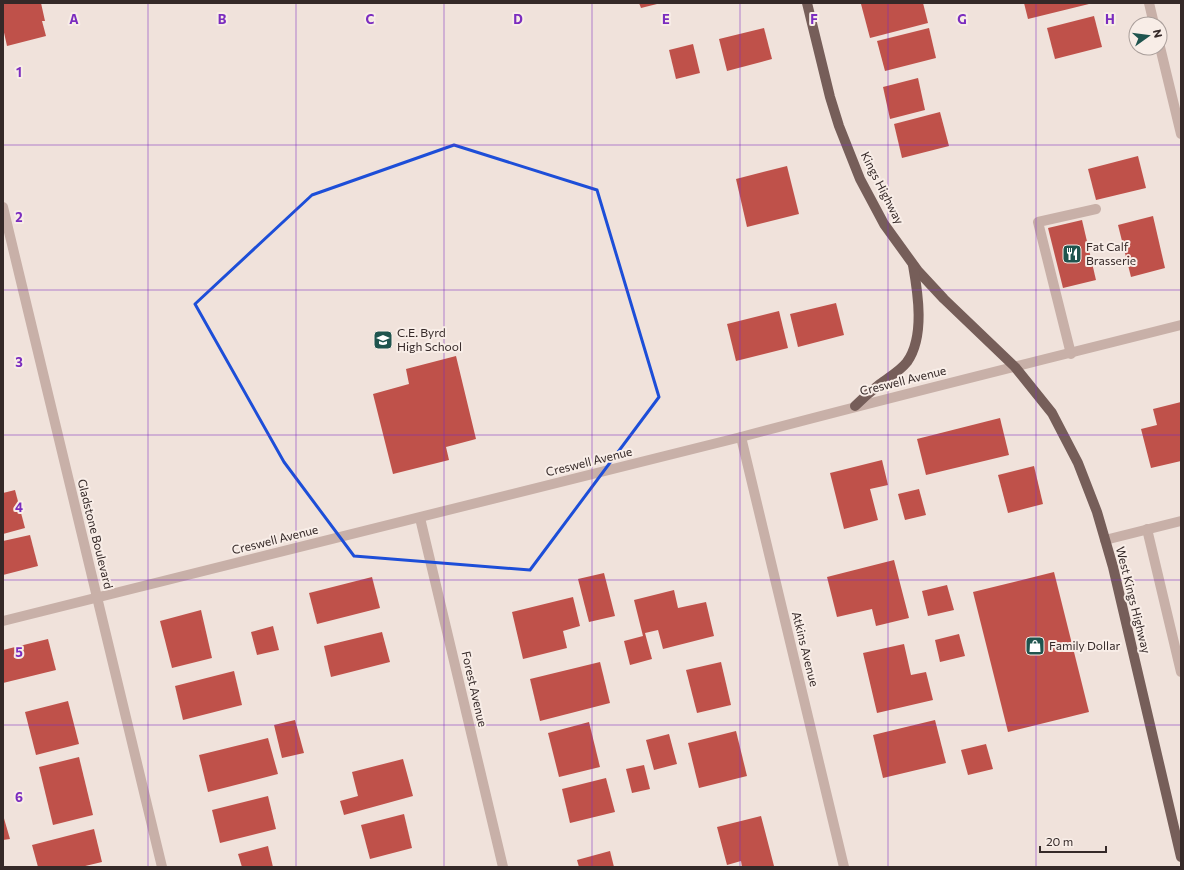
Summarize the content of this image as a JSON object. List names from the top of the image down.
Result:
{
  "streets": {
    "main road": ["Kings Highway", "West Kings Highway"],
    "street": [
      "Creswell Avenue",
      "Gladstone Boulevard",
      "Atkins Avenue",
      "Forest Avenue"
    ]
  },
  "crossings": [
    ["Kings Highway", "Creswell Avenue"],
    ["Kings Highway", "West Kings Highway"],
    ["Creswell Avenue", "Gladstone Boulevard"],
    ["Creswell Avenue", "West Kings Highway"],
    ["Creswell Avenue", "Atkins Avenue"],
    ["Creswell Avenue", "Forest Avenue"]
  ],
  "places": {
    "restaurant": ["Fat Calf Brasserie"],
    "school or university": ["C.E. Byrd High School"],
    "shop": ["Family Dollar"]
  },
  "scale_bar": "20 m",
  "north": "right",
  "grid": {
    "columns": [
      "A",
      "B",
      "C",
      "D",
      "E",
      "F",
      "G",
      "H"
    ],
    "rows": [
      "1",
      "2",
      "3",
      "4",
      "5",
      "6"
    ]
  }
}
